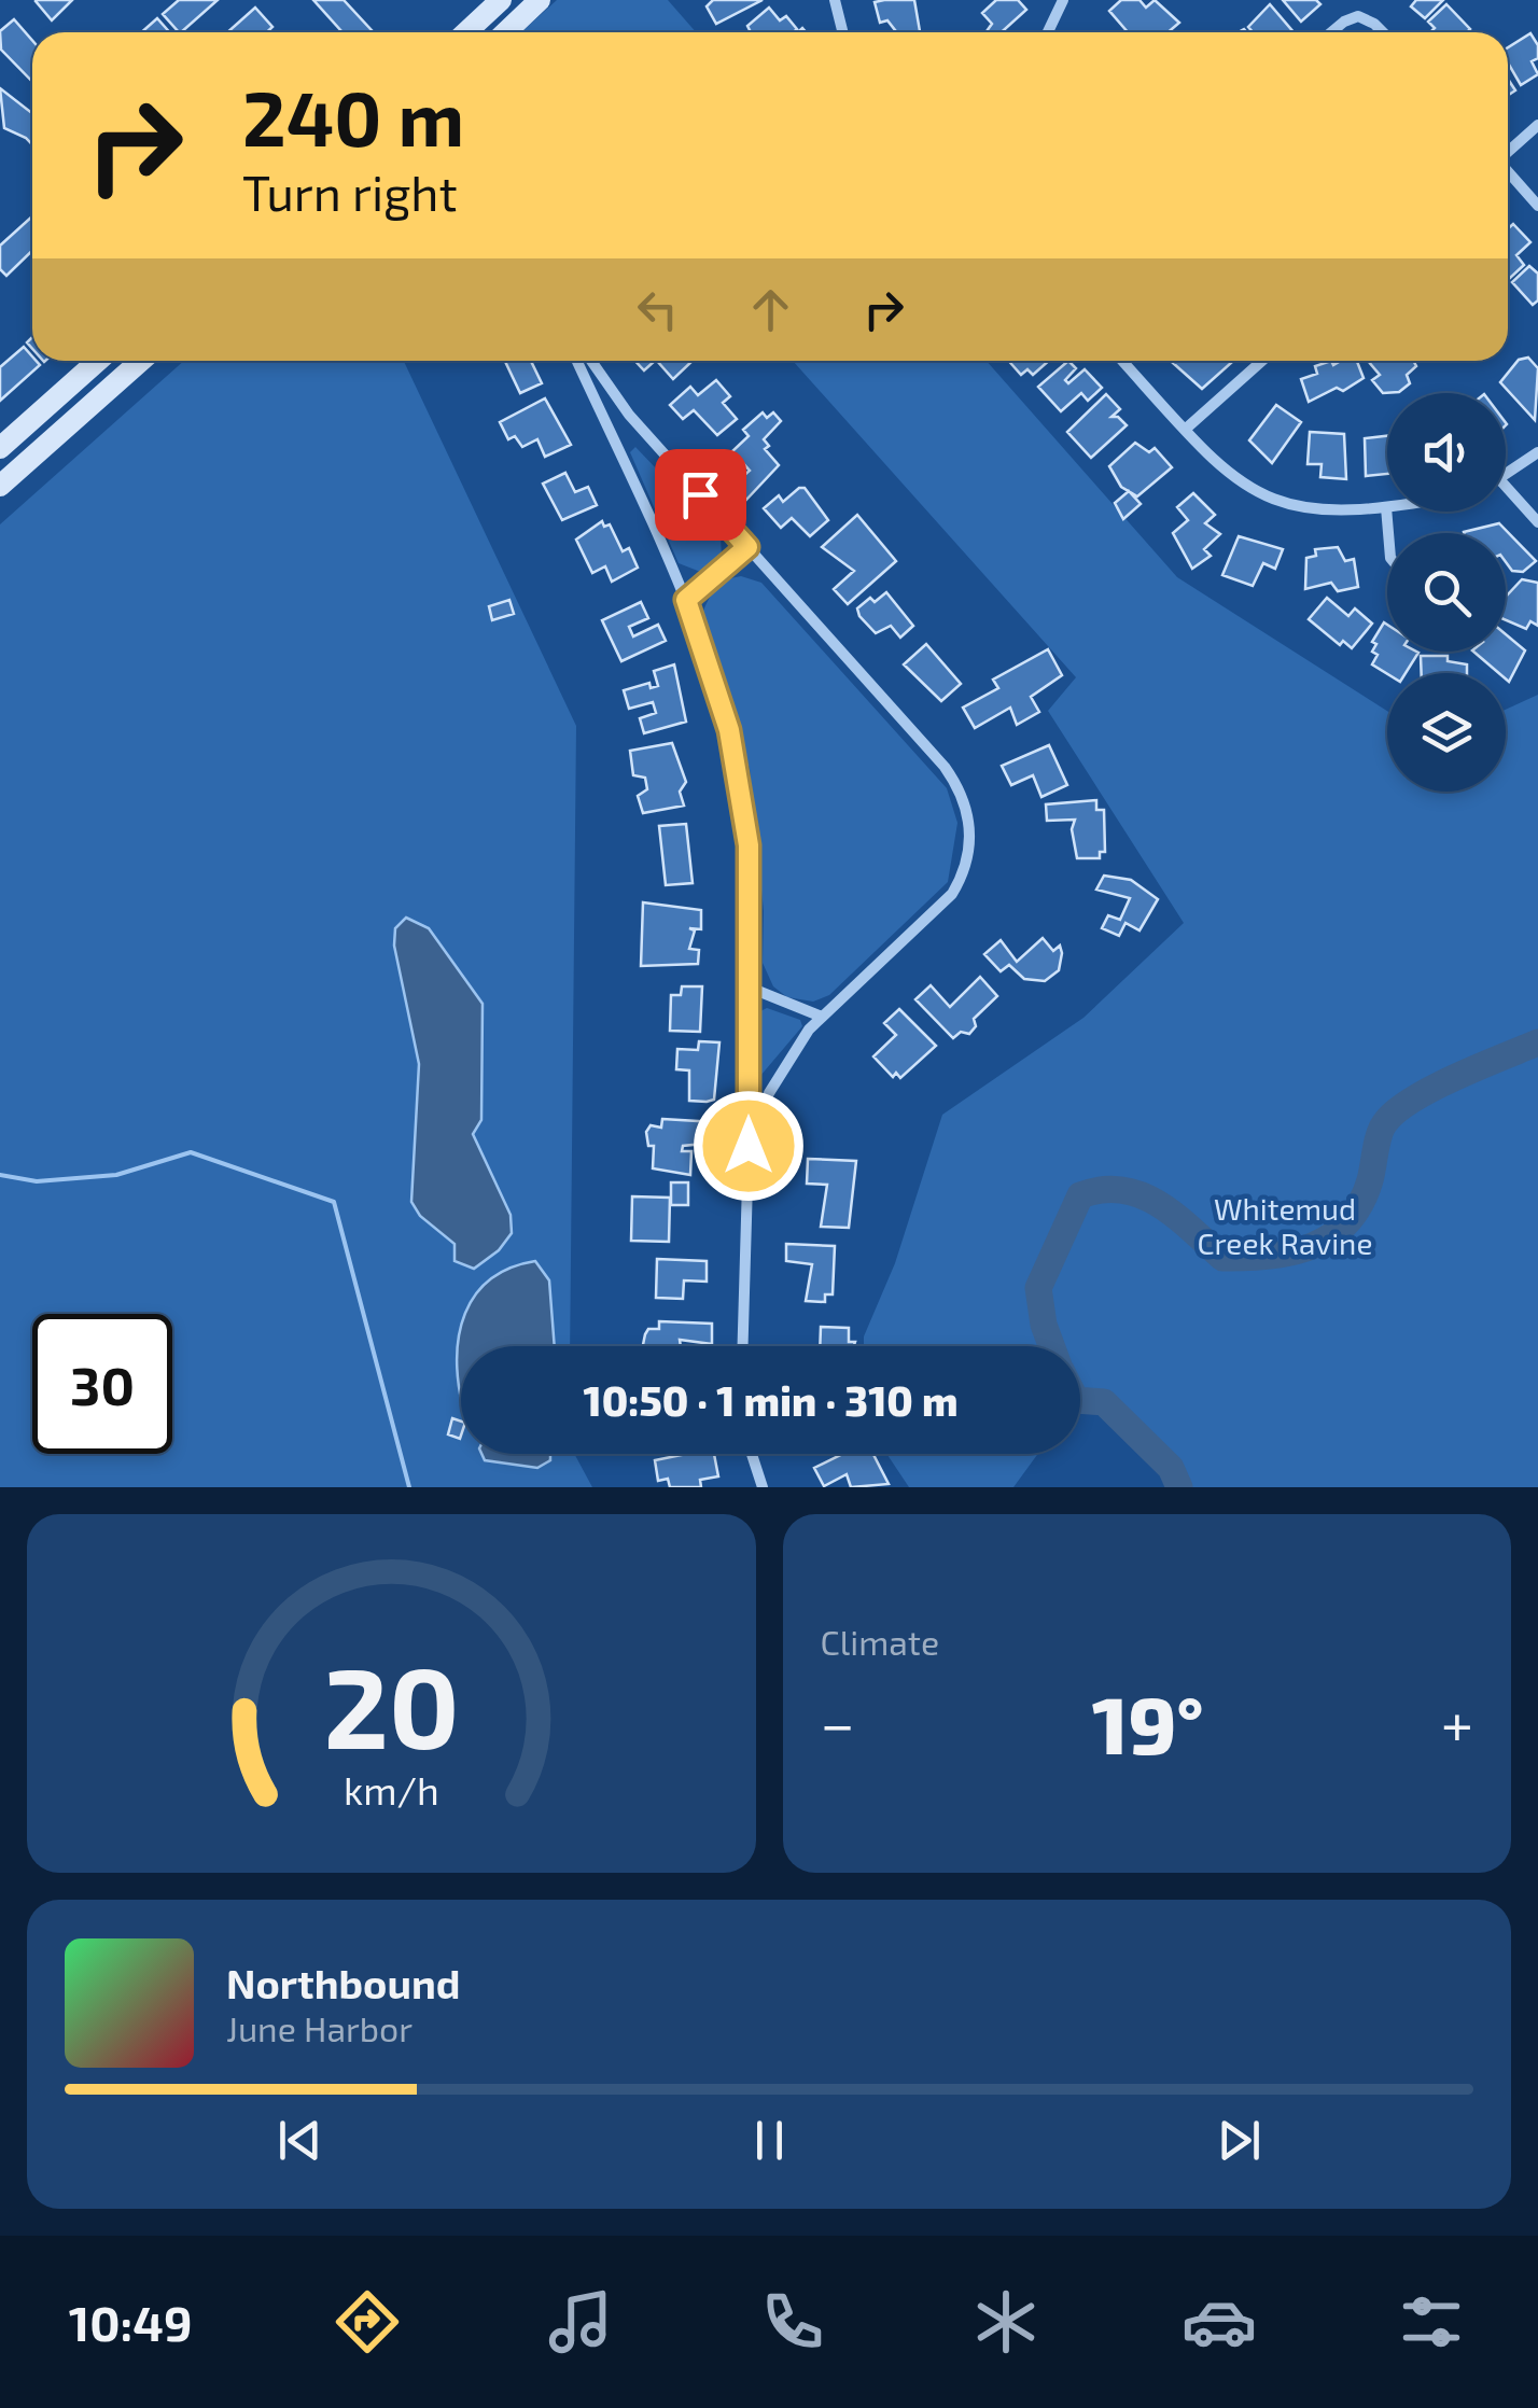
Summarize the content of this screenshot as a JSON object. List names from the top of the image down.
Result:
{
  "parks": ["Whitemud Creek Ravine"],
  "page": {
    "turn": ["240 m", "Turn right"],
    "limit": "30",
    "trip": "10:50 · 1 min · 310 m",
    "tile": "Climate",
    "heat": ["−", "19°", "+"],
    "song": ["Northbound", "June Harbor"],
    "tabs": "10:49",
    "gauge": ["20", "km/h"]
  }
}
